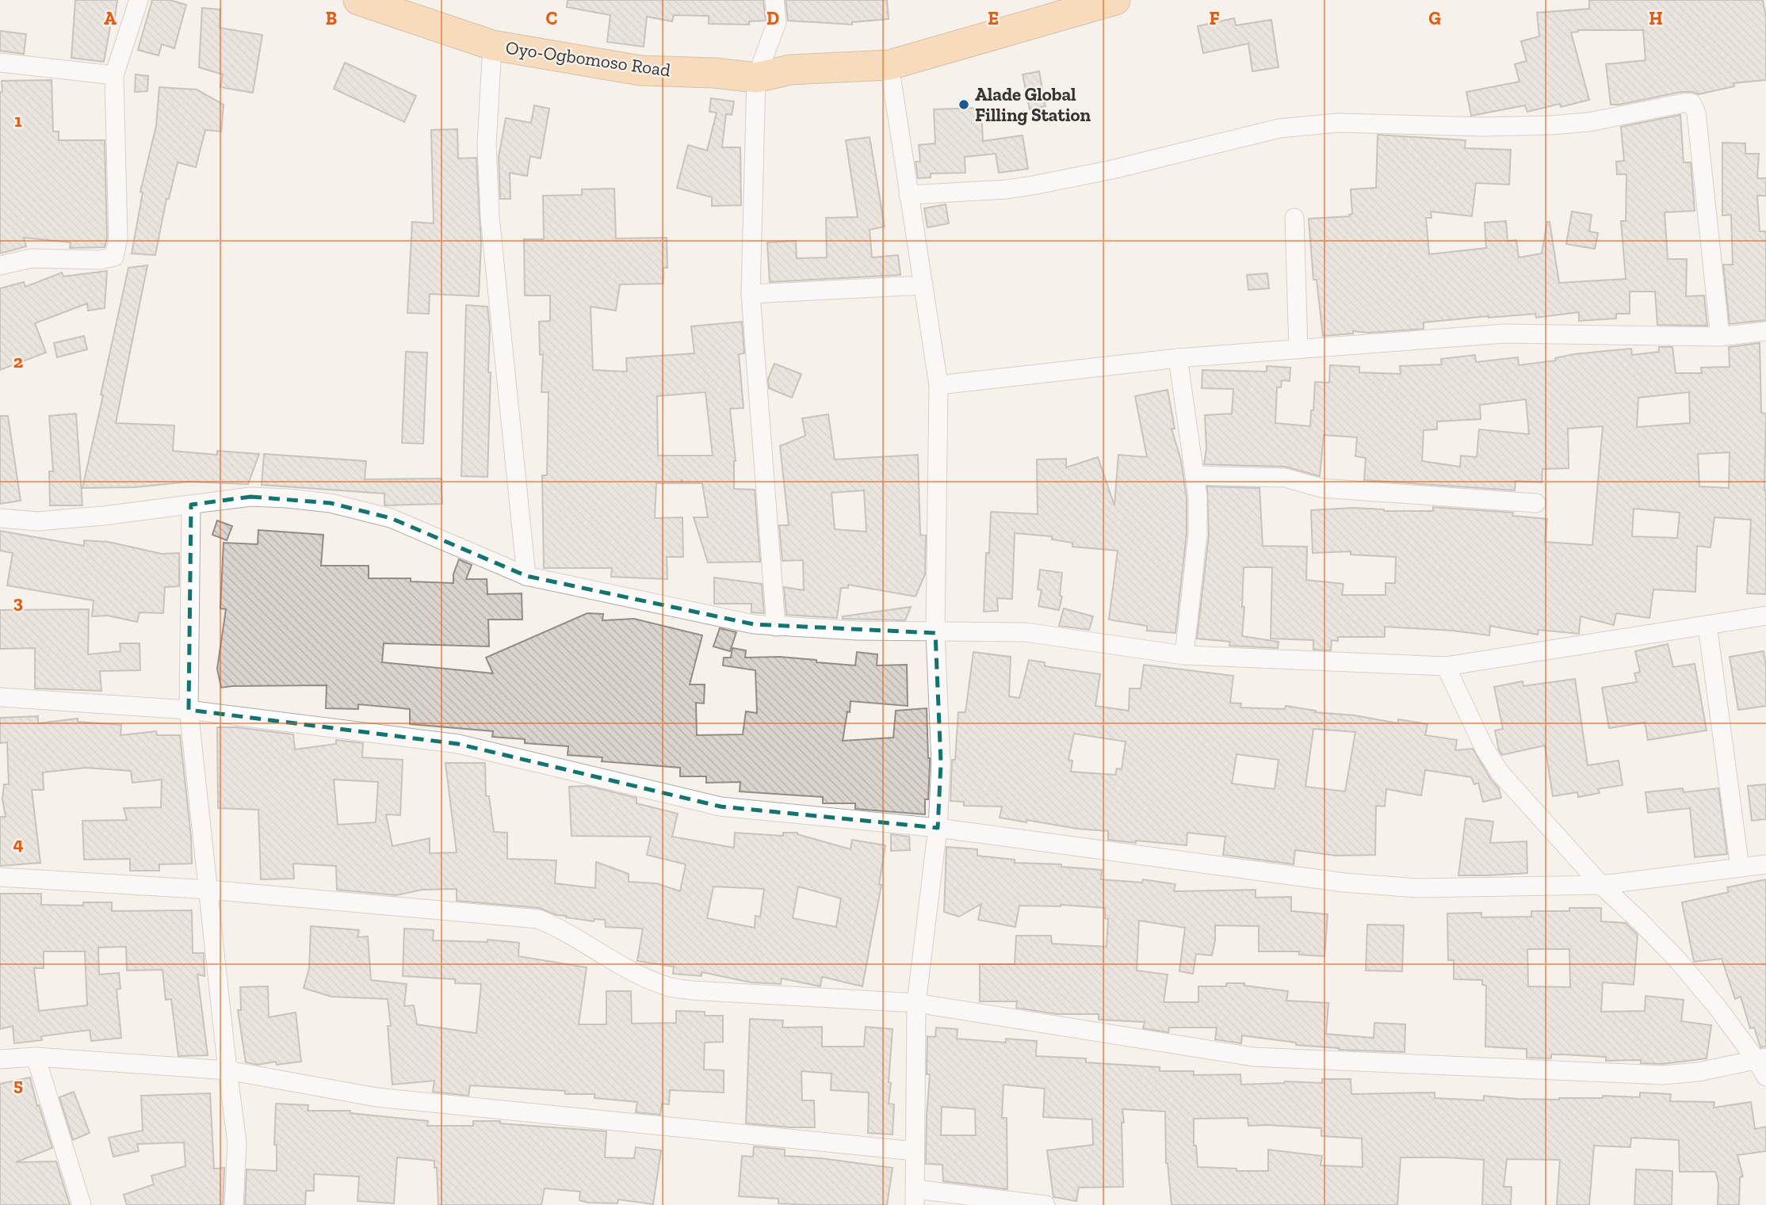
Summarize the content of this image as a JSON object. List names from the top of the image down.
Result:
{
  "streets": {
    "highway": ["Oyo-Ogbomoso Road"]
  },
  "places": ["Alade Global Filling Station"],
  "grid": {
    "columns": [
      "A",
      "B",
      "C",
      "D",
      "E",
      "F",
      "G",
      "H"
    ],
    "rows": [
      "1",
      "2",
      "3",
      "4",
      "5"
    ]
  }
}
